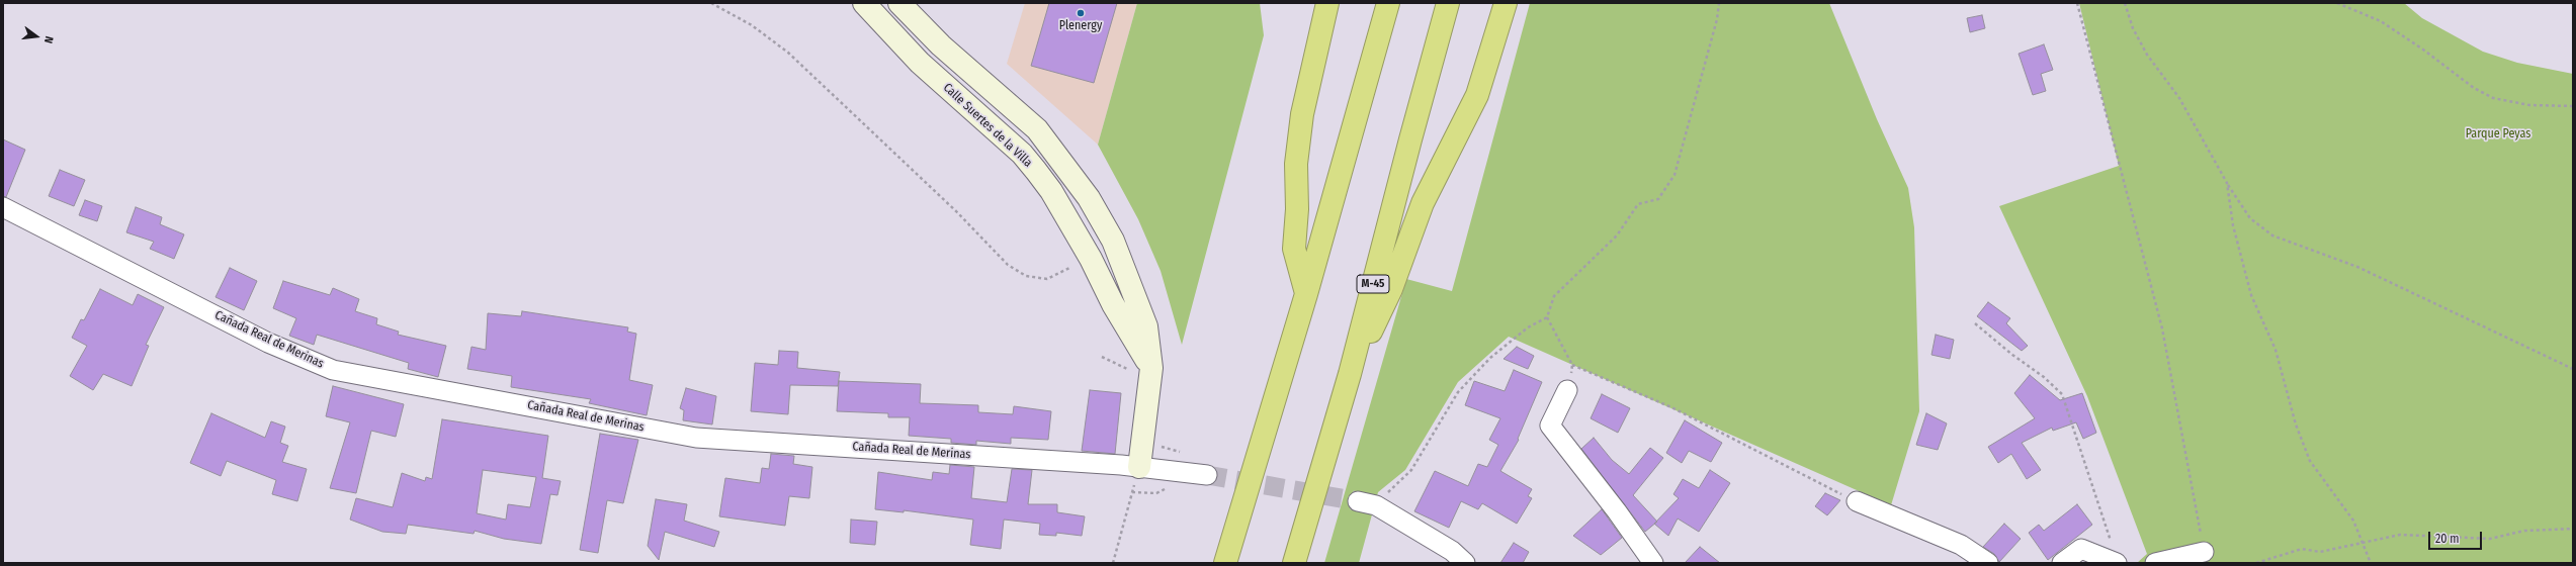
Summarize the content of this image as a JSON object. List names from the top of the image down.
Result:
{
  "streets": {
    "highway": ["M-45"],
    "main road": ["Calle Suertes de la Villa"],
    "street": ["Cañada Real de Merinas"]
  },
  "parks": ["Parque Peyas"],
  "places": ["Plenergy"],
  "scale_bar": "20 m",
  "north": "right"
}
